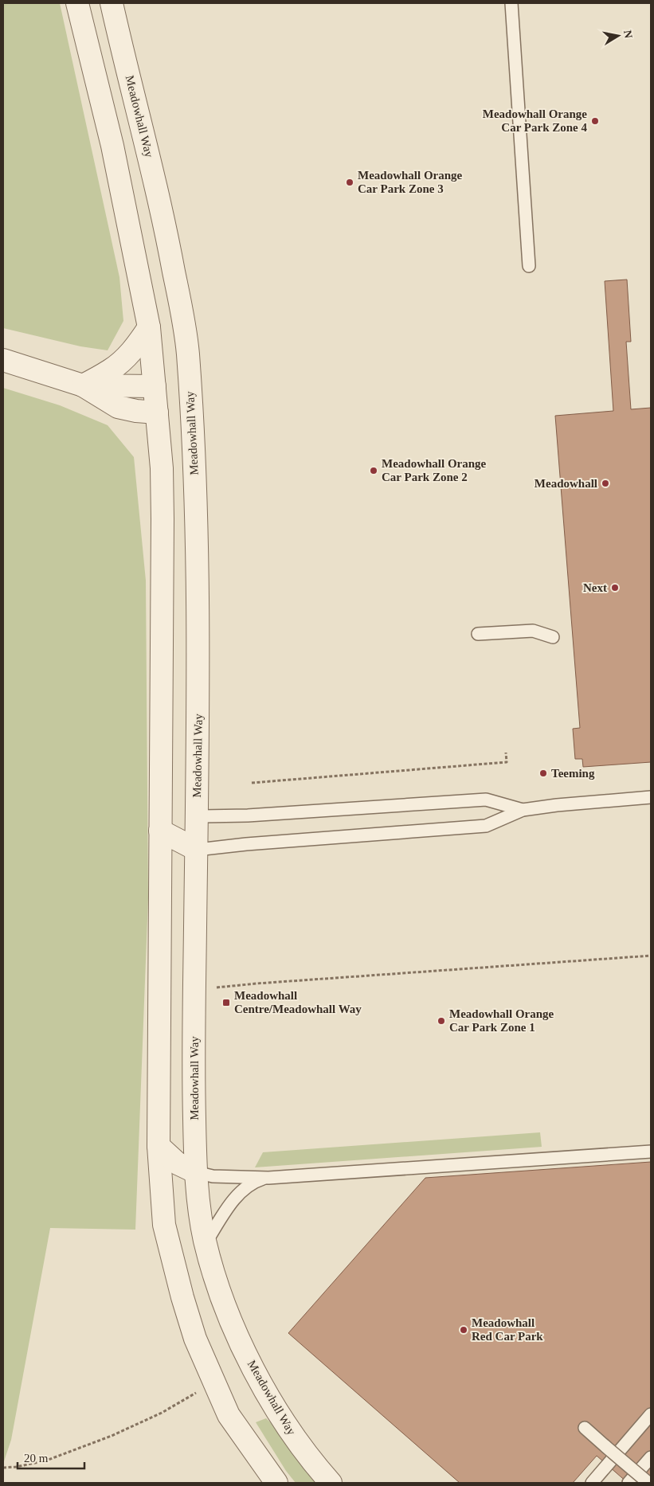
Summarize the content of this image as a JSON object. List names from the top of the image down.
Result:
{
  "streets": {
    "street": ["Meadowhall Way"]
  },
  "places": {
    "other": [
      "Meadowhall Orange Car Park Zone 4",
      "Meadowhall Orange Car Park Zone 3",
      "Meadowhall Orange Car Park Zone 2",
      "Meadowhall",
      "Next",
      "Teeming",
      "Meadowhall Orange Car Park Zone 1",
      "Meadowhall Red Car Park"
    ],
    "transit": ["Meadowhall Centre/Meadowhall Way"]
  },
  "scale_bar": "20 m",
  "north": "right"
}
